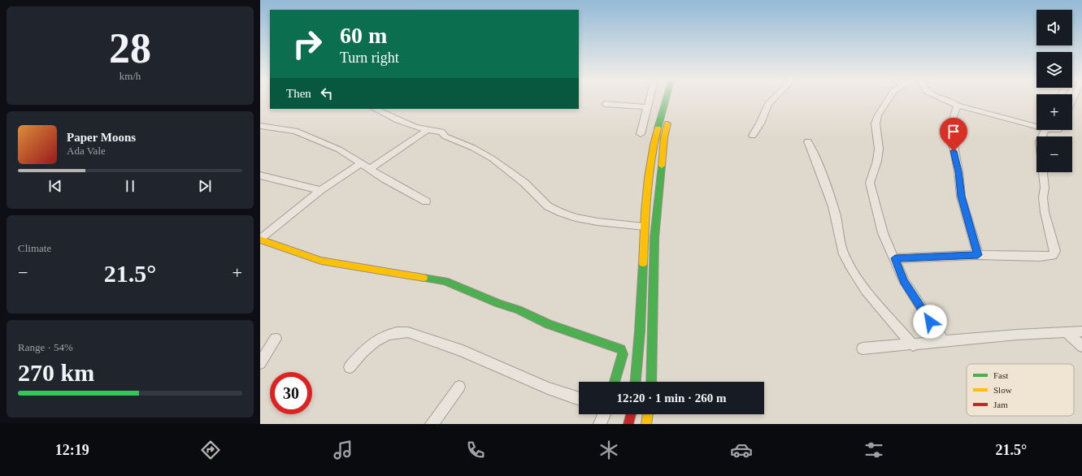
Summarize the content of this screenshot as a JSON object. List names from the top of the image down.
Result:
{
  "legend": ["Fast", "Slow", "Jam"],
  "page": {
    "tile": [
      ["28", "km/h"],
      "Climate",
      ["Range · 54%", "270 km"]
    ],
    "map_buttons": ["+", "−"],
    "turn": ["60 m", "Turn right"],
    "then": "Then",
    "song": ["Paper Moons", "Ada Vale"],
    "heat": ["−", "21.5°", "+"],
    "limit": "30",
    "trip": "12:20 · 1 min · 260 m",
    "tabs": ["12:19", "21.5°"]
  }
}
